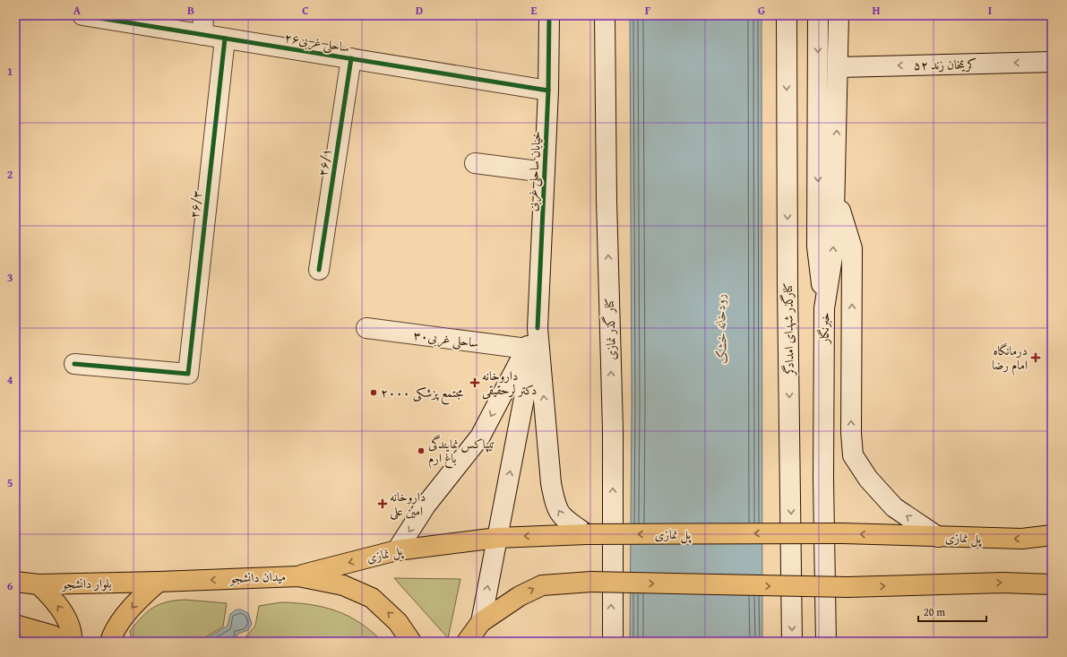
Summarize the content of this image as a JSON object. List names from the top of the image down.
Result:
{
  "streets": {
    "main road": [
      "ساحلی غربی۲۶",
      "کریمخان زند ۵۲",
      "۲۶/۱",
      "خیابان ساحلی غربی",
      "۲۶/۳",
      "خبرنگار",
      "کنار گذر نمازی",
      "کنارگذر شهدای امدادگر",
      "ساحلی غربی۳۰",
      "پل نمازی",
      "میدان دانشجو",
      "بلوار دانشجو"
    ]
  },
  "crossings": [
    ["ساحلی غربی۲۶", "۲۶/۱"],
    ["ساحلی غربی۲۶", "خیابان ساحلی غربی"],
    ["ساحلی غربی۲۶", "۲۶/۳"],
    ["کریمخان زند ۵۲", "خبرنگار"],
    ["پل نمازی", "میدان دانشجو"],
    ["میدان دانشجو", "بلوار دانشجو"]
  ],
  "one_way": ["کریمخان زند ۵۲", "میدان دانشجو"],
  "water": ["رودخانه خشک"],
  "places": {
    "health": ["درمانگاه امام رضا", "داروخانه دکتر لرحقیقی", "داروخانه امین علی"],
    "other": ["مجتمع پزشکی ۲۰۰۰", "تیپاکس نمایندگی باغ ارم"]
  },
  "scale_bar": "20 m",
  "grid": {
    "columns": [
      "A",
      "B",
      "C",
      "D",
      "E",
      "F",
      "G",
      "H",
      "I"
    ],
    "rows": [
      "1",
      "2",
      "3",
      "4",
      "5",
      "6"
    ]
  }
}
